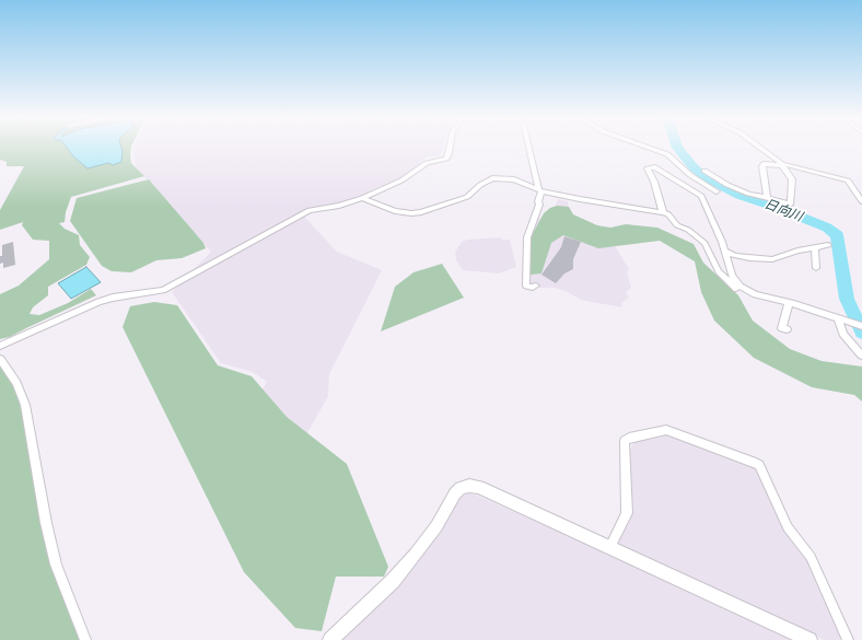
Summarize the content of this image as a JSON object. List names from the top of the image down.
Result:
{
  "water": ["日向川"]
}
